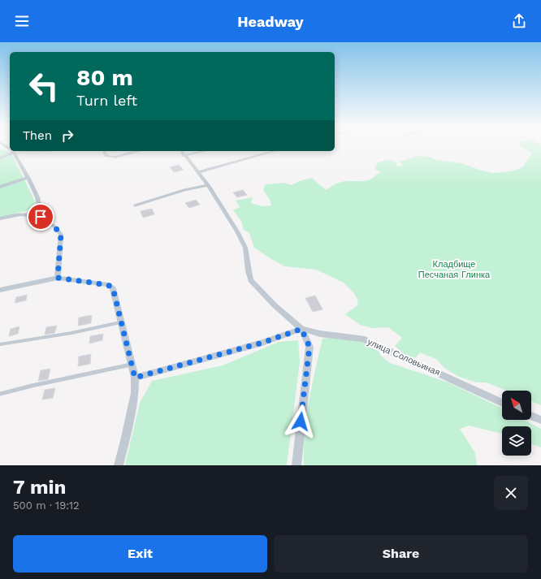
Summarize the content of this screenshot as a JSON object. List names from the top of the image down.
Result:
{
  "streets": {
    "street": ["улица Соловьиная"]
  },
  "parks": ["Кладбище Песчаная Глинка"],
  "north": "top left",
  "page": {
    "header": "Headway",
    "turn": ["80 m", "Turn left"],
    "then": "Then",
    "heading": ["7 min", "500 m · 19:12"],
    "buttons": ["Exit", "Share"]
  }
}
